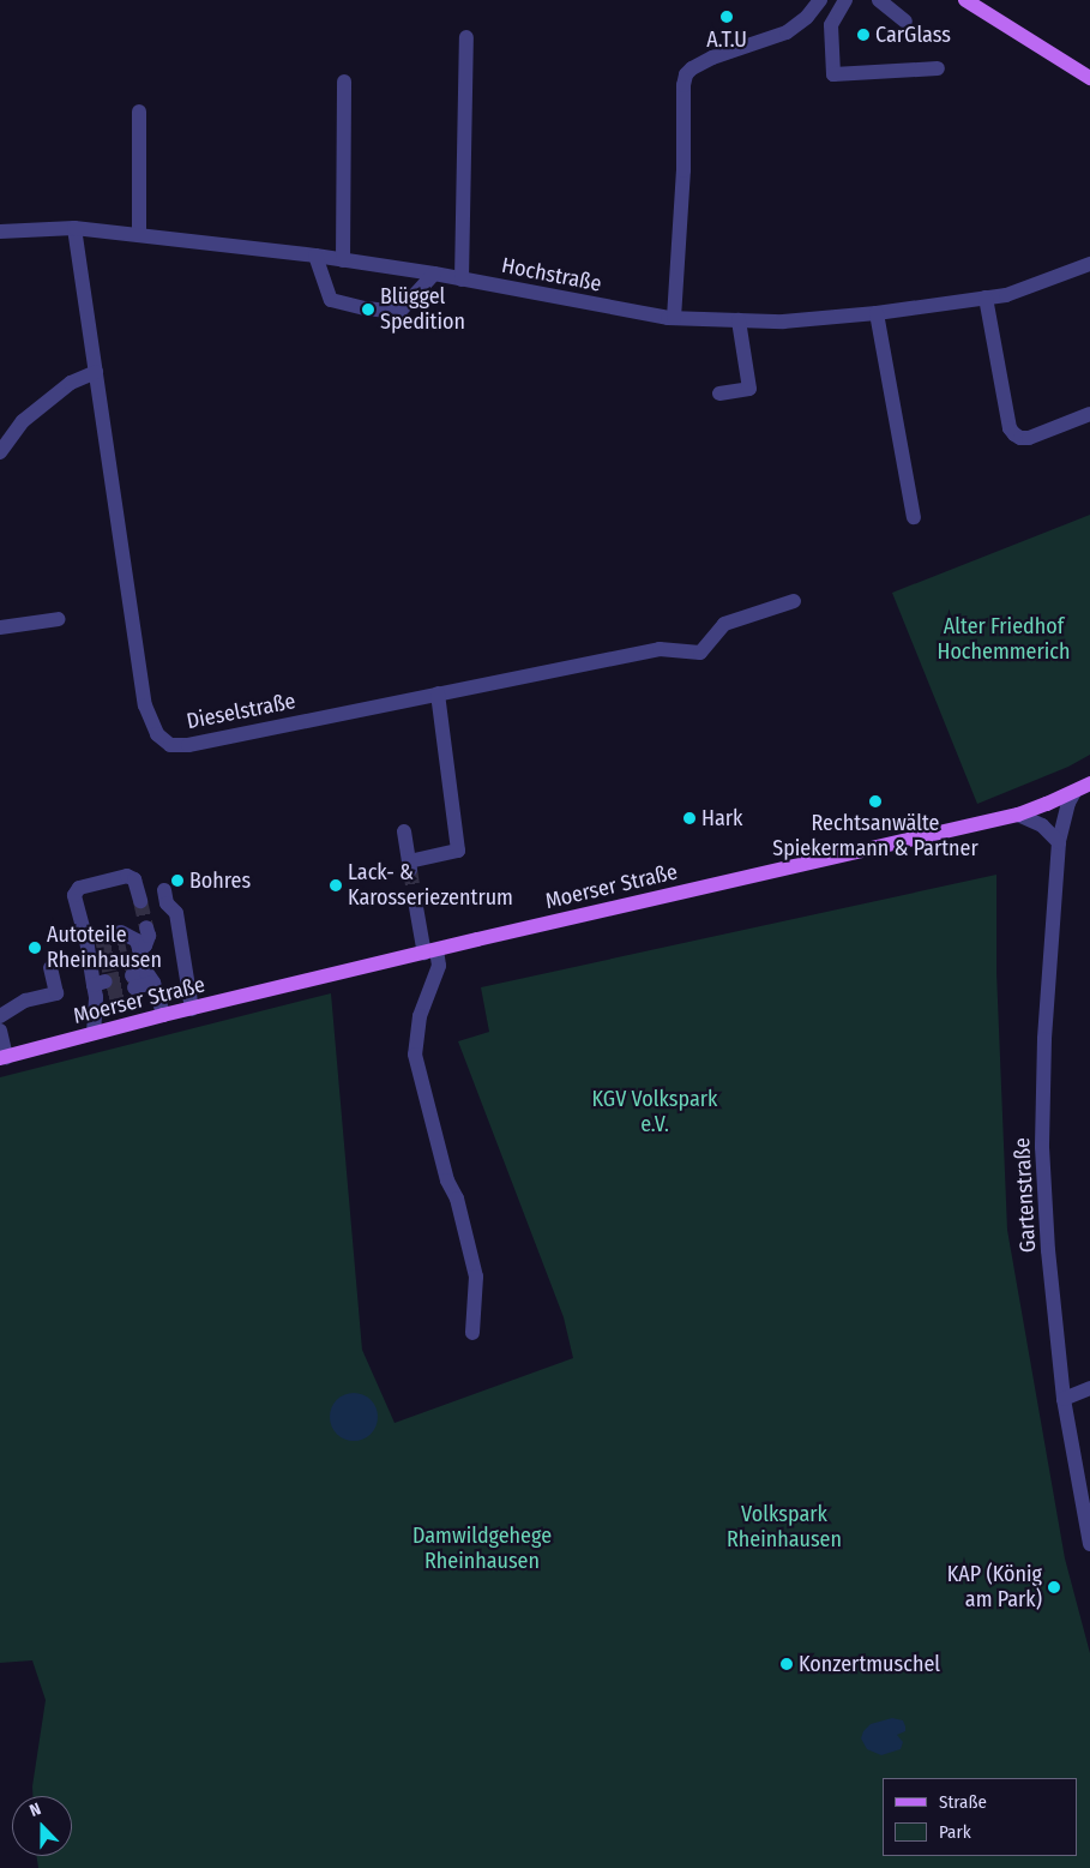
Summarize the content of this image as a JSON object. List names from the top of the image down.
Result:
{
  "streets": {
    "main road": ["Moerser Straße"],
    "street": ["Hochstraße", "Dieselstraße", "Gartenstraße"]
  },
  "crossings": [
    ["Hochstraße", "Dieselstraße"],
    ["Moerser Straße", "Gartenstraße"]
  ],
  "parks": [
    "Alter Friedhof Hochemmerich",
    "KGV Volkspark e.V.",
    "Volkspark Rheinhausen",
    "Damwildgehege Rheinhausen"
  ],
  "places": [
    "A.T.U",
    "CarGlass",
    "Blüggel Spedition",
    "Rechtsanwälte Spiekermann & Partner",
    "Hark",
    "Bohres",
    "Lack- & Karosseriezentrum",
    "Autoteile Rheinhausen",
    "KAP (König am Park)",
    "Konzertmuschel"
  ],
  "legend": ["Straße", "Park"],
  "north": "top"
}
